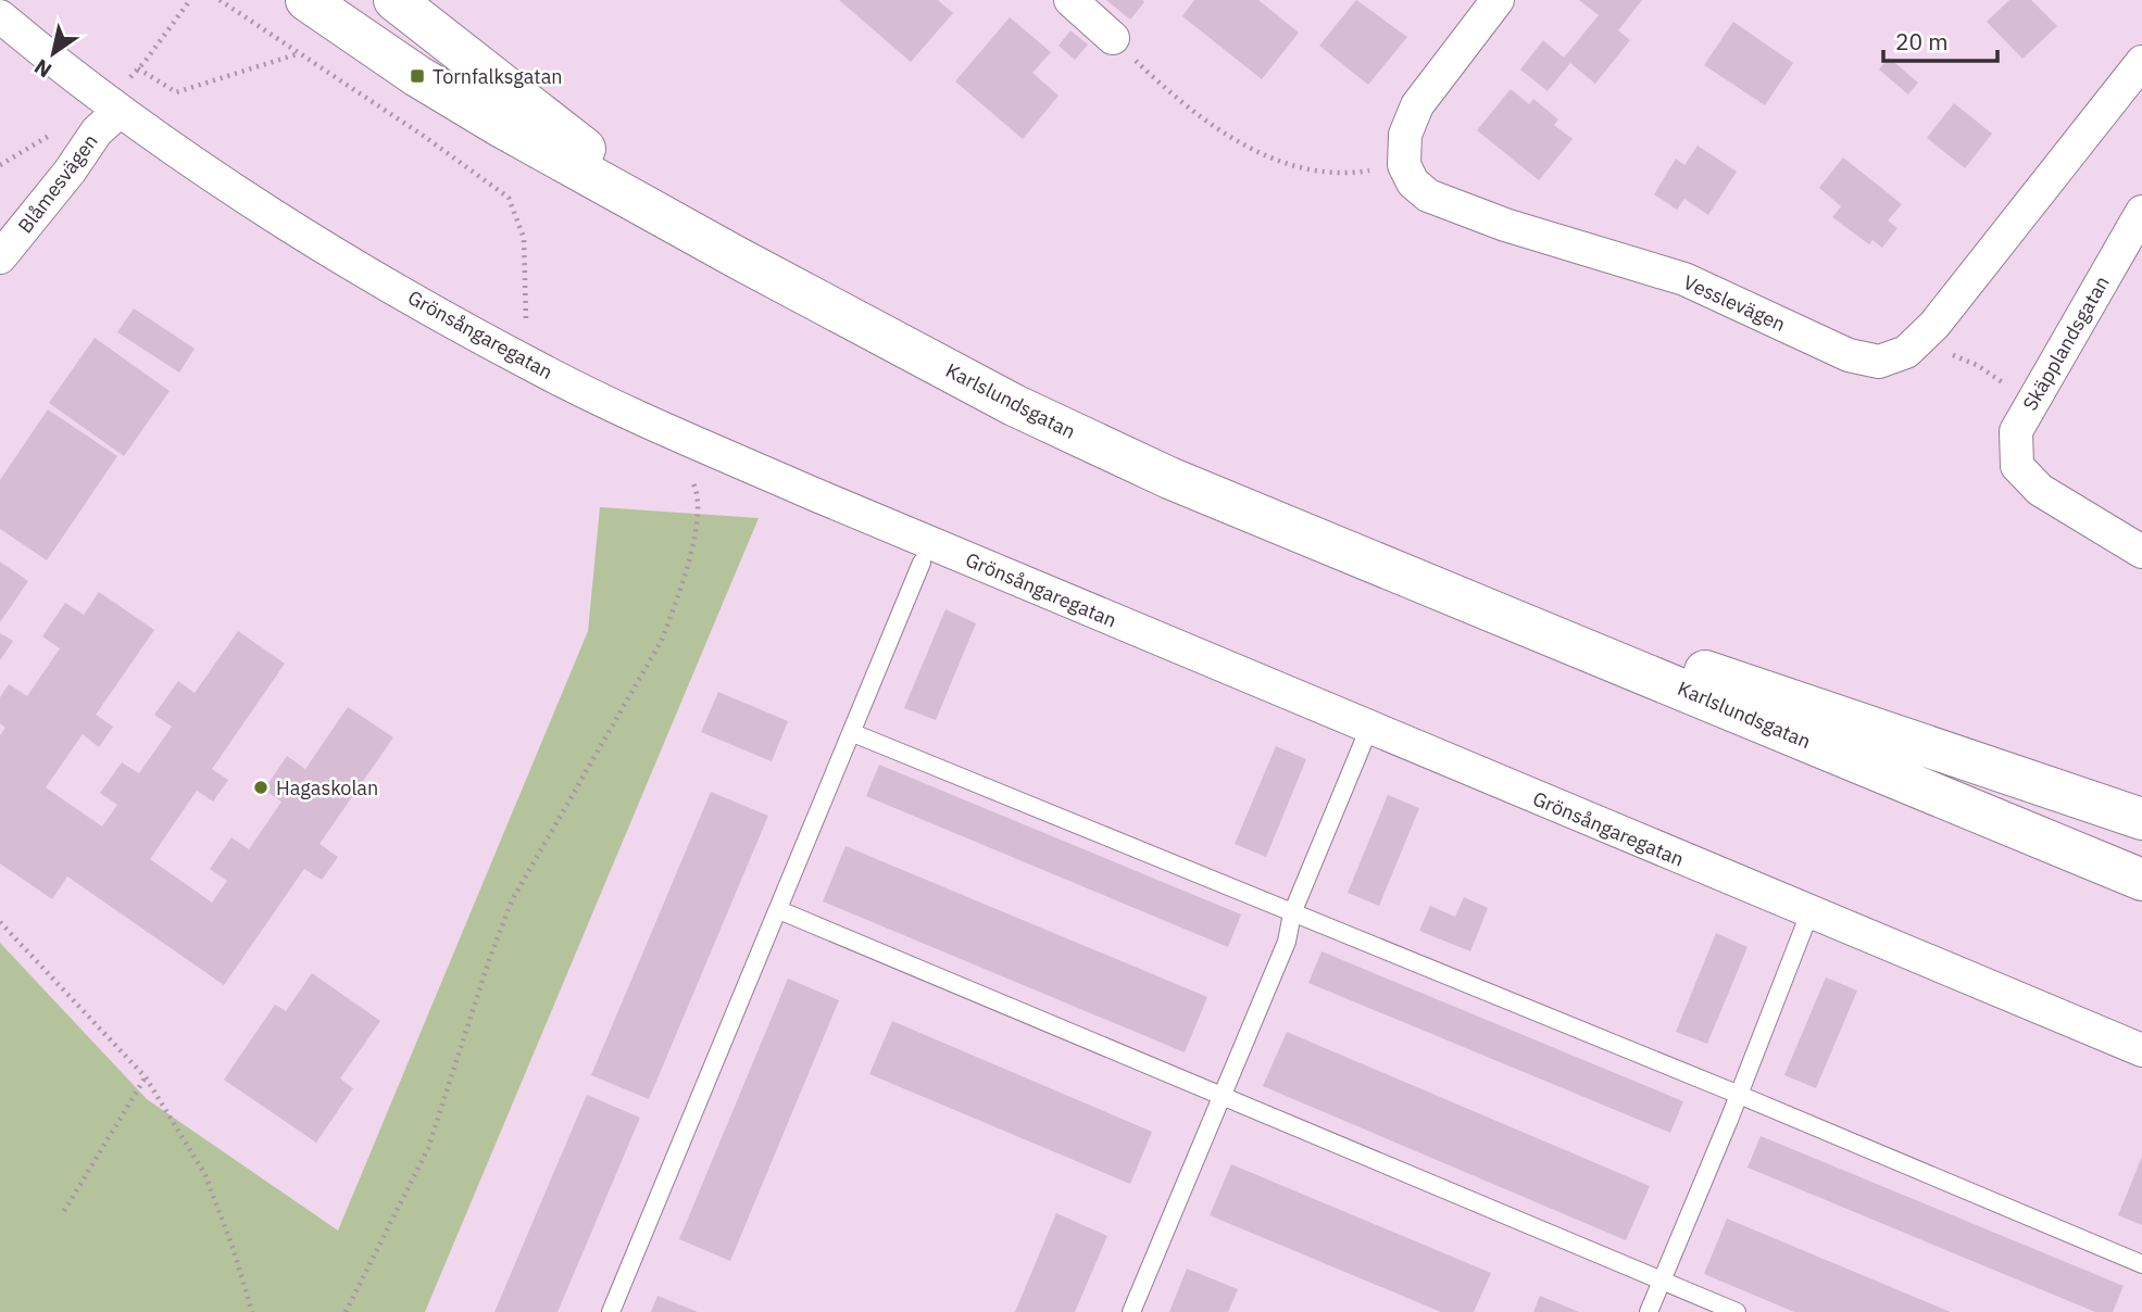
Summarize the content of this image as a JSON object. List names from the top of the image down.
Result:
{
  "streets": {
    "main road": ["Karlslundsgatan"],
    "street": [
      "Blåmesvägen",
      "Vesslevägen",
      "Grönsångaregatan",
      "Skäpplandsgatan"
    ]
  },
  "crossings": [
    ["Blåmesvägen", "Grönsångaregatan"]
  ],
  "places": {
    "transit": ["Tornfalksgatan"],
    "other": ["Hagaskolan"]
  },
  "scale_bar": "20 m",
  "north": "bottom left"
}
